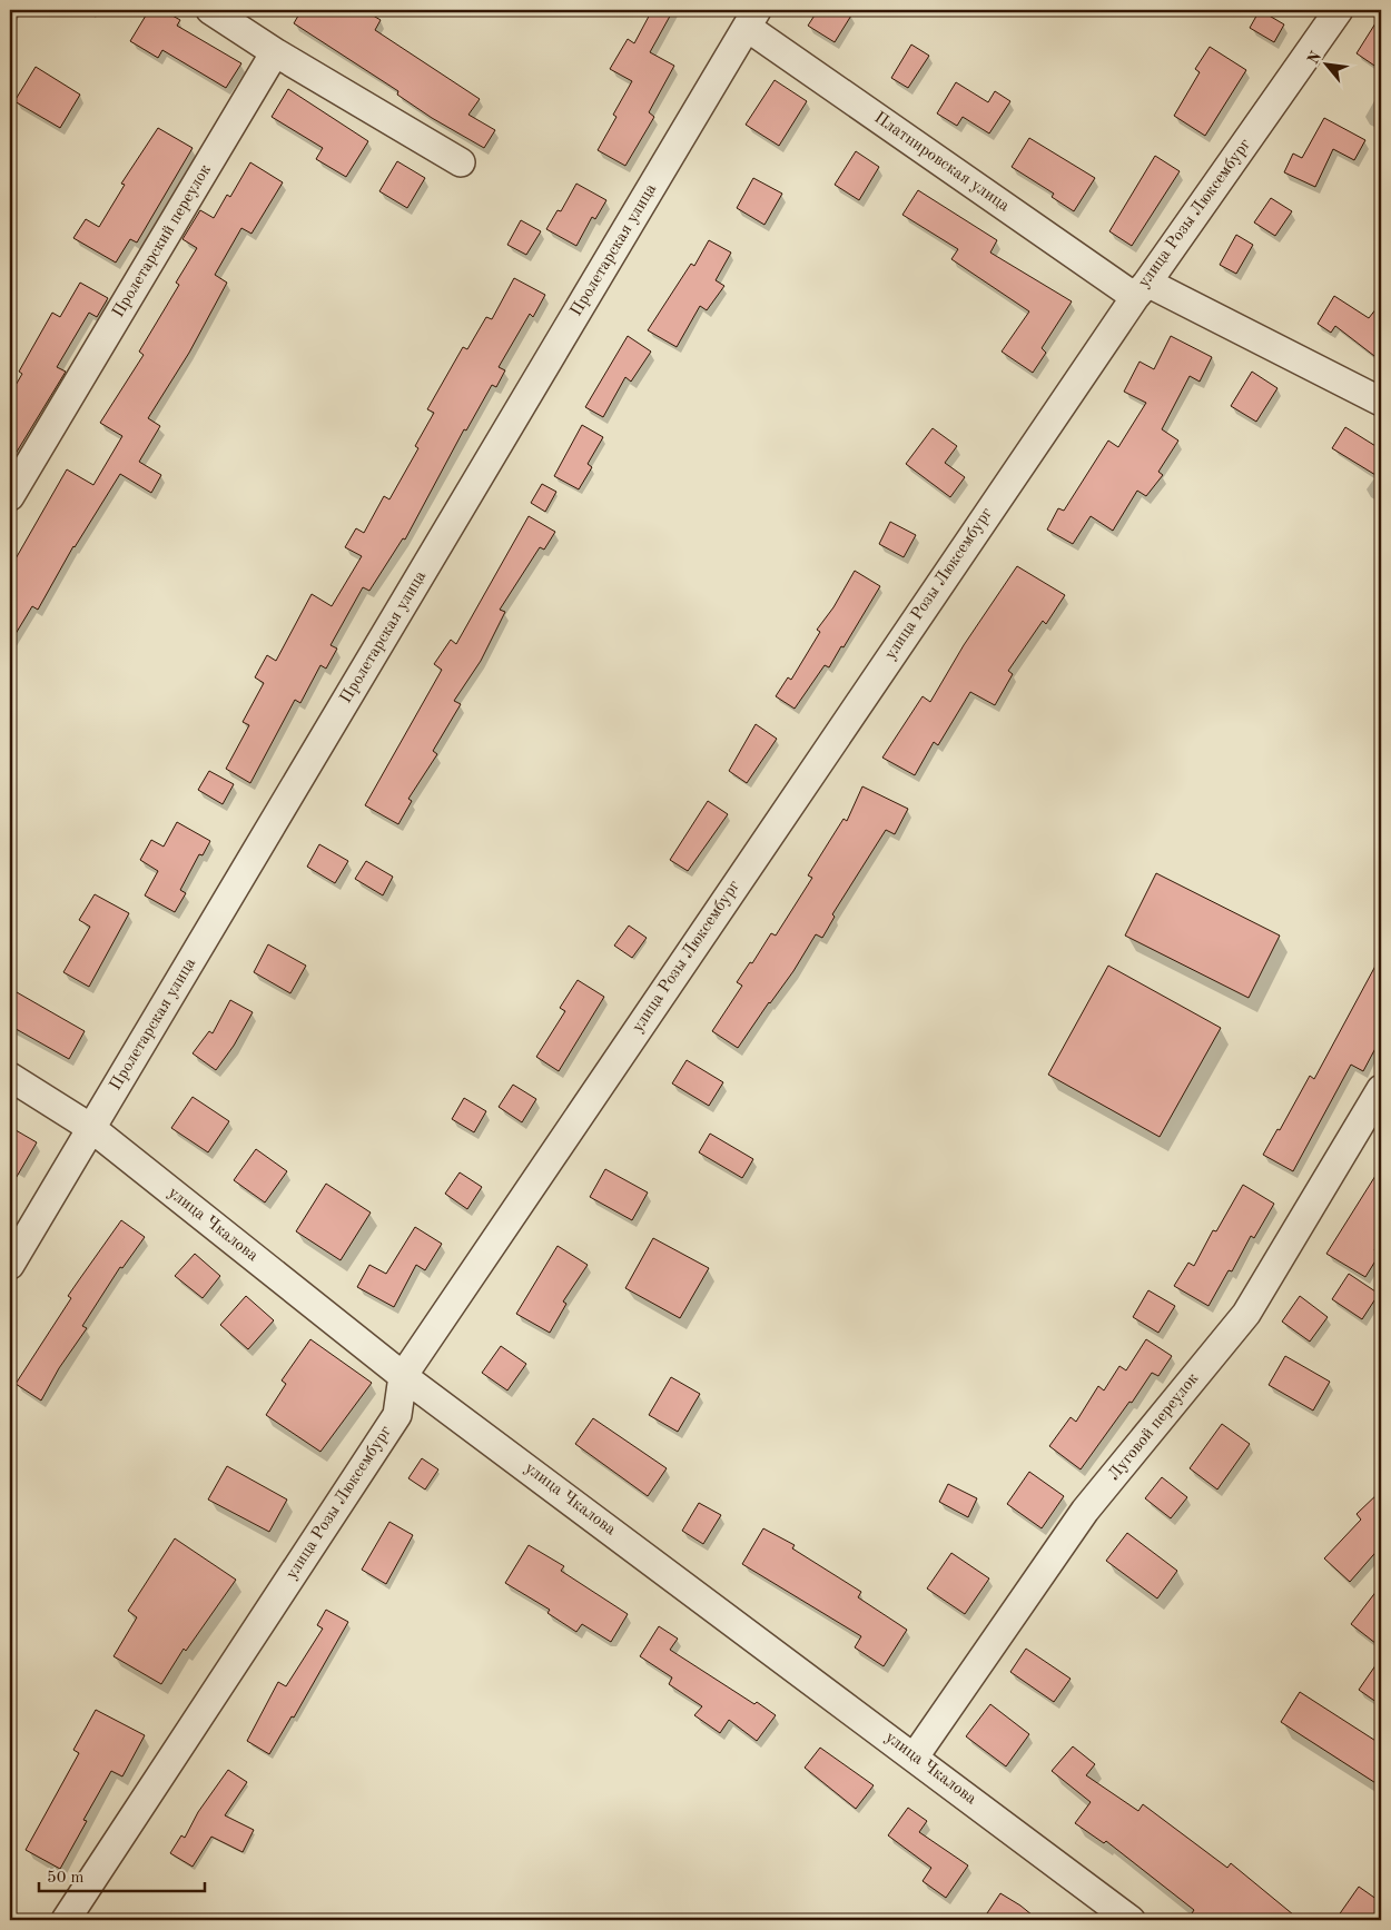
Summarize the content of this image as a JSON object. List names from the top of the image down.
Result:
{
  "streets": {
    "street": [
      "Платнировская улица",
      "улица Розы Люксембург",
      "Пролетарский переулок",
      "Пролетарская улица",
      "улица Чкалова",
      "Луговой переулок"
    ]
  },
  "crossings": [
    ["Платнировская улица", "улица Розы Люксембург"],
    ["Платнировская улица", "Пролетарская улица"],
    ["улица Розы Люксембург", "улица Чкалова"],
    ["Пролетарская улица", "улица Чкалова"],
    ["улица Чкалова", "Луговой переулок"]
  ],
  "scale_bar": "50 m",
  "north": "top left"
}
